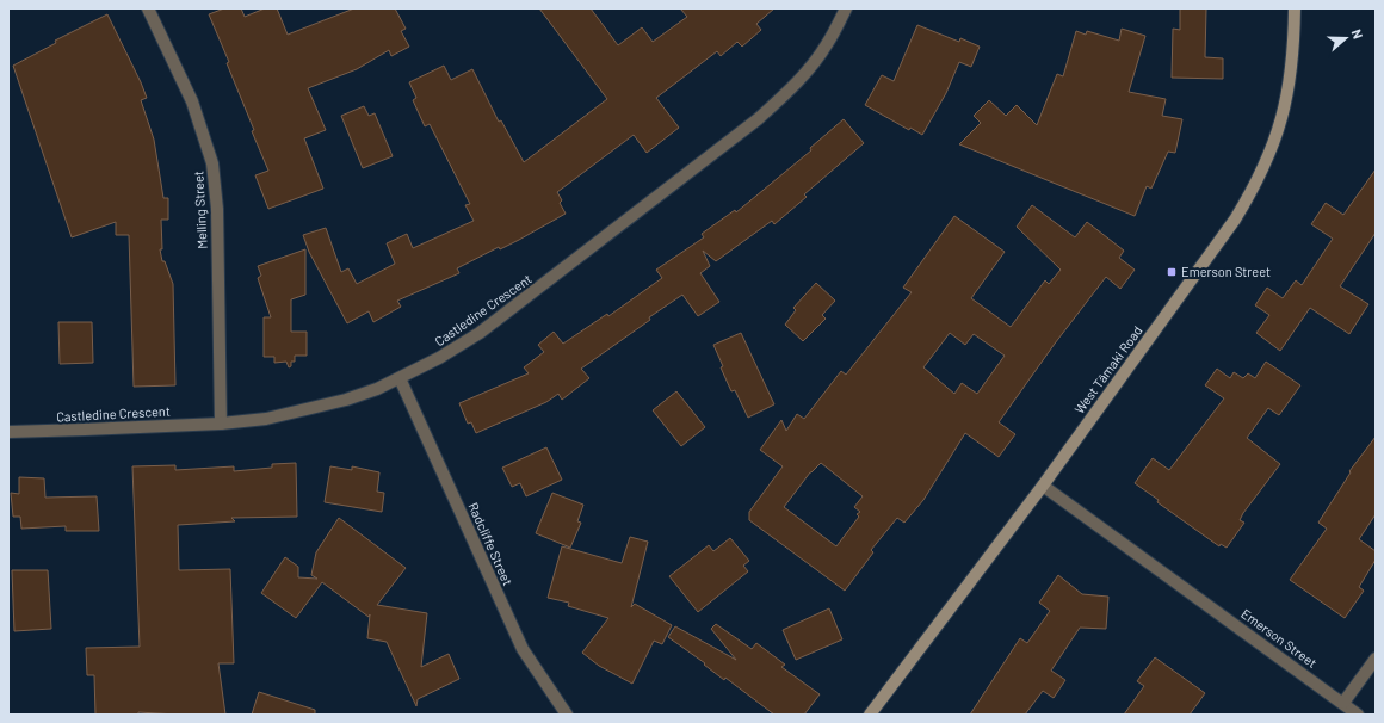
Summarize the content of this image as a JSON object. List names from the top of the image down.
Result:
{
  "streets": {
    "main road": ["West Tāmaki Road"],
    "street": [
      "Melling Street",
      "Castledine Crescent",
      "Radcliffe Street",
      "Emerson Street"
    ]
  },
  "crossings": [
    ["Melling Street", "Castledine Crescent"],
    ["Castledine Crescent", "Radcliffe Street"],
    ["West Tāmaki Road", "Emerson Street"]
  ],
  "places": {
    "transit": ["Emerson Street"]
  },
  "north": "right"
}
